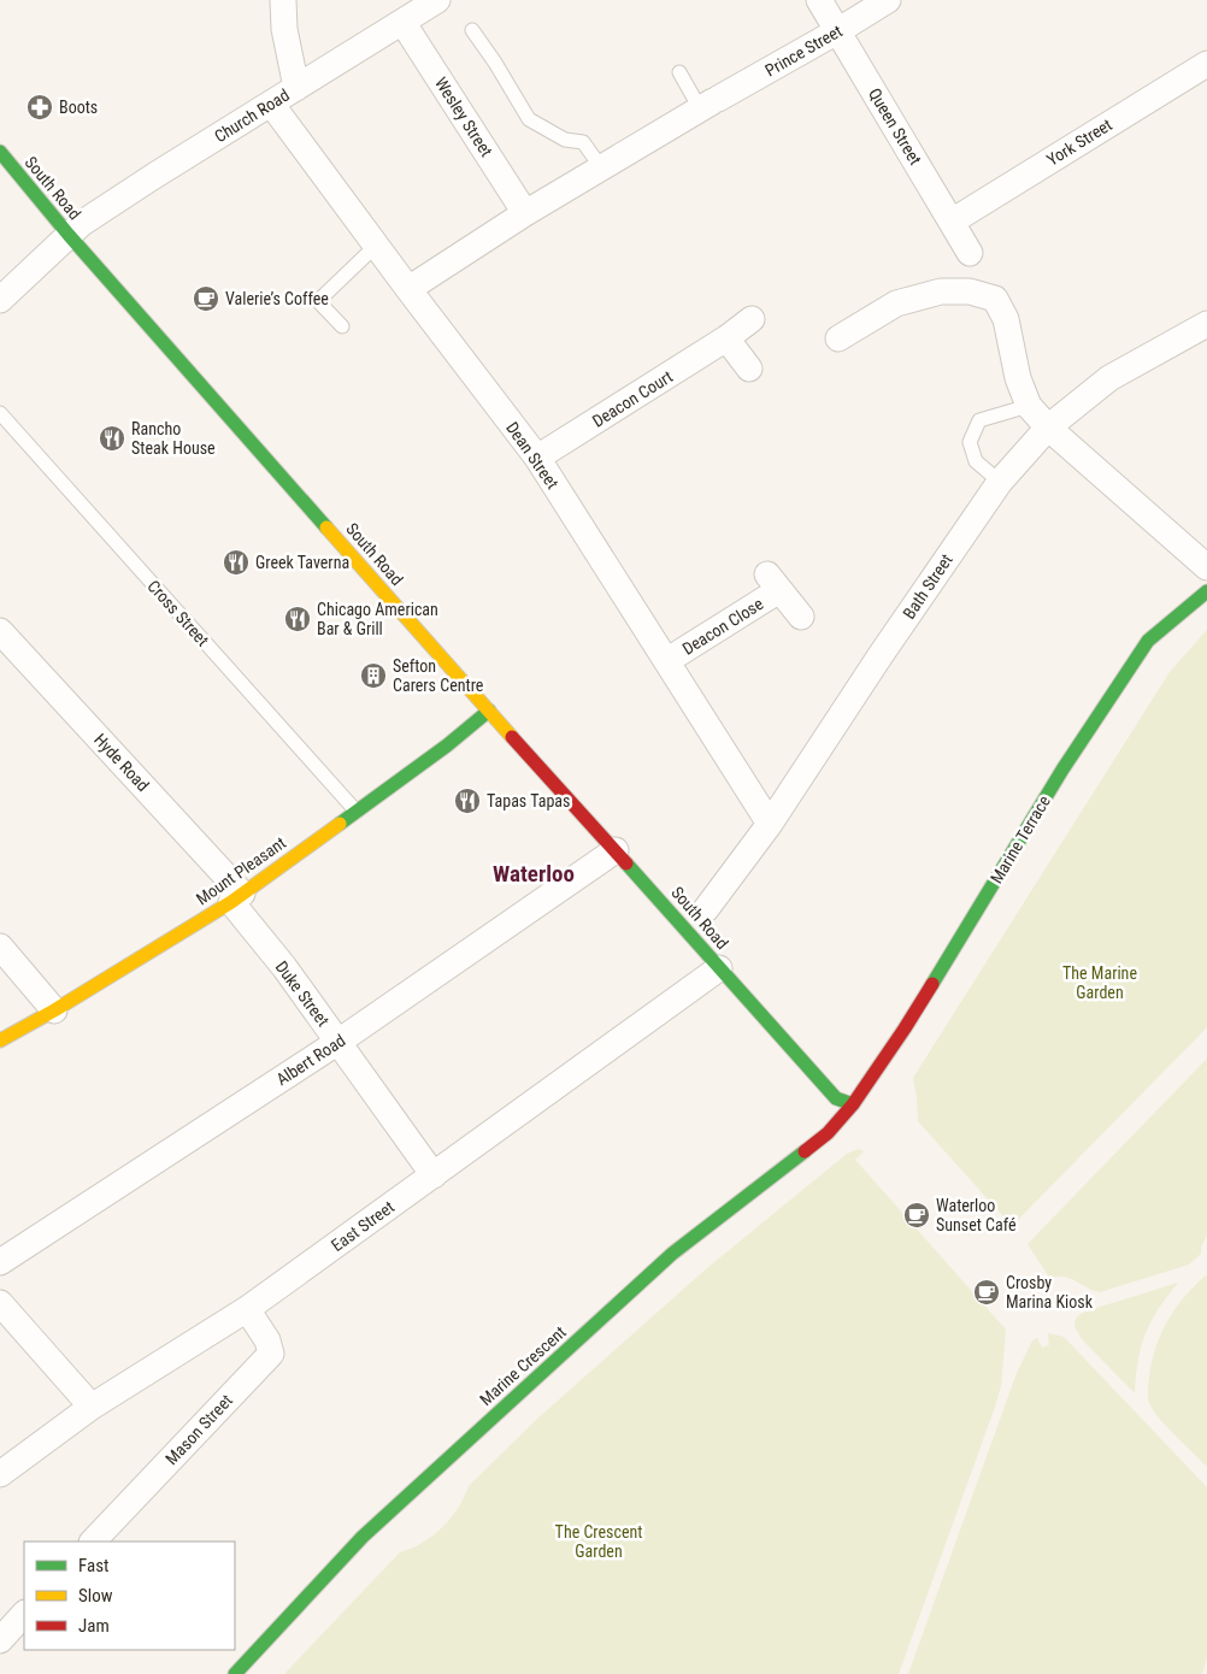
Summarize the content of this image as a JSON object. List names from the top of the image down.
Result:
{
  "streets": {
    "street": [
      "Prince Street",
      "Church Road",
      "Wesley Street",
      "Queen Street",
      "York Street",
      "South Road",
      "Deacon Court",
      "Dean Street",
      "Bath Street",
      "Deacon Close",
      "Hyde Road",
      "Marine Terrace",
      "Mount Pleasant",
      "Duke Street",
      "Albert Road",
      "East Street",
      "Marine Crescent",
      "Mason Street"
    ],
    "lane": ["Cross Street"]
  },
  "crossings": [
    ["Prince Street", "Queen Street"],
    ["Church Road", "Wesley Street"],
    ["Church Road", "South Road"],
    ["Church Road", "Dean Street"],
    ["Queen Street", "York Street"],
    ["South Road", "Marine Terrace"],
    ["South Road", "Mount Pleasant"],
    ["South Road", "Albert Road"],
    ["South Road", "East Street"],
    ["South Road", "Marine Crescent"],
    ["Deacon Court", "Dean Street"],
    ["Dean Street", "Bath Street"],
    ["Dean Street", "Deacon Close"],
    ["Cross Street", "Mount Pleasant"],
    ["Hyde Road", "Mount Pleasant"],
    ["Hyde Road", "Duke Street"],
    ["Marine Terrace", "Marine Crescent"],
    ["Mount Pleasant", "Duke Street"],
    ["Duke Street", "Albert Road"],
    ["Duke Street", "East Street"],
    ["East Street", "Mason Street"]
  ],
  "districts": ["Waterloo"],
  "parks": ["The Marine Garden", "The Crescent Garden"],
  "places": {
    "pharmacy": ["Boots"],
    "cafe": ["Valerie’s Coffee", "Waterloo Sunset Café", "Crosby Marina Kiosk"],
    "restaurant": [
      "Rancho Steak House",
      "Greek Taverna",
      "Chicago American Bar & Grill",
      "Tapas Tapas"
    ],
    "building": ["Sefton Carers Centre"]
  },
  "legend": ["Fast", "Slow", "Jam"]
}
